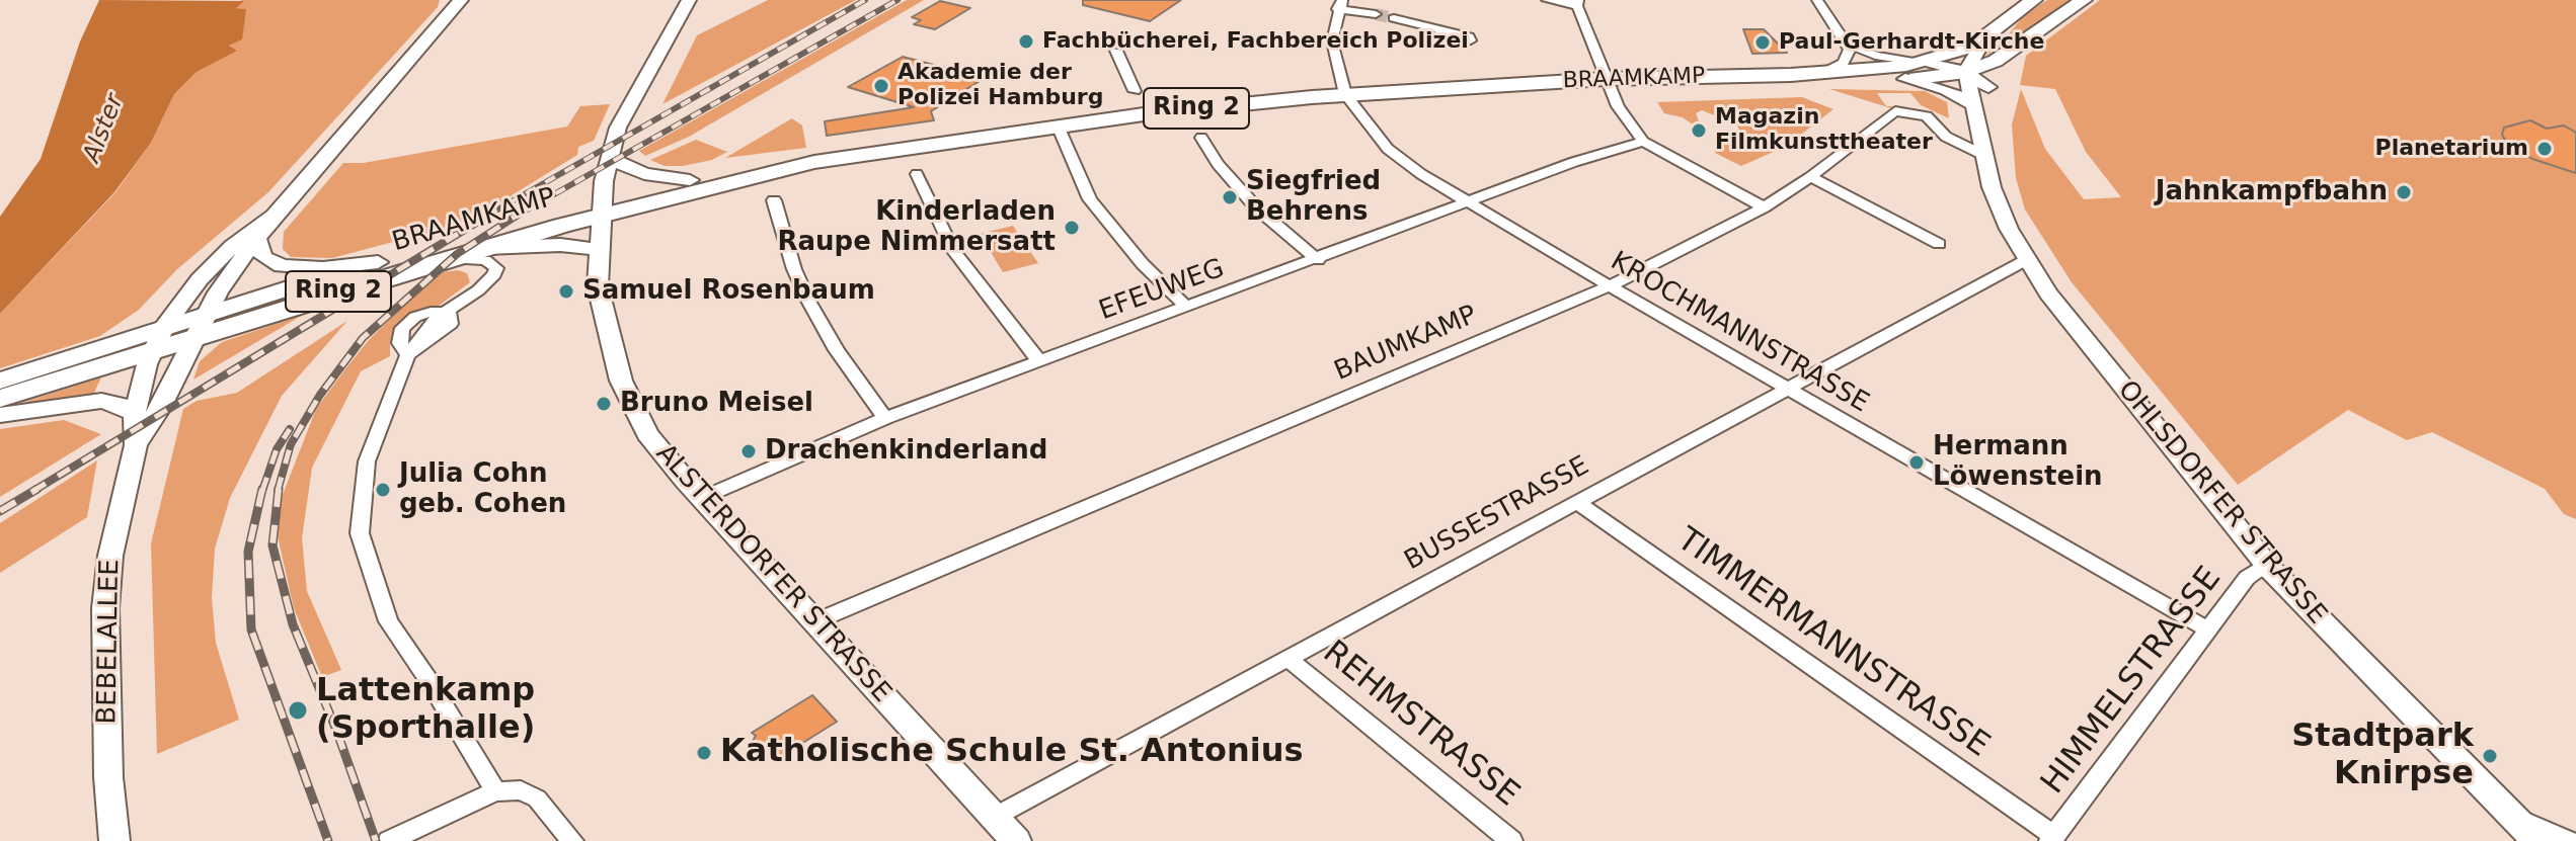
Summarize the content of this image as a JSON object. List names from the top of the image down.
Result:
{
  "streets": {
    "main road": ["BRAAMKAMP", "Ring 2"],
    "street": [
      "EFEUWEG",
      "KROCHMANNSTRASSE",
      "BAUMKAMP",
      "OHLSDORFER STRASSE",
      "BUSSESTRASSE",
      "ALSTERDORFER STRASSE",
      "BEBELALLEE",
      "TIMMERMANNSTRASSE",
      "HIMMELSTRASSE",
      "REHMSTRASSE"
    ]
  },
  "crossings": [
    ["BRAAMKAMP", "Ring 2"],
    ["BRAAMKAMP", "KROCHMANNSTRASSE"],
    ["BRAAMKAMP", "OHLSDORFER STRASSE"],
    ["BRAAMKAMP", "ALSTERDORFER STRASSE"],
    ["BRAAMKAMP", "BEBELALLEE"],
    ["Ring 2", "OHLSDORFER STRASSE"],
    ["Ring 2", "BEBELALLEE"],
    ["EFEUWEG", "KROCHMANNSTRASSE"],
    ["EFEUWEG", "ALSTERDORFER STRASSE"],
    ["KROCHMANNSTRASSE", "BAUMKAMP"],
    ["KROCHMANNSTRASSE", "BUSSESTRASSE"],
    ["KROCHMANNSTRASSE", "HIMMELSTRASSE"],
    ["BAUMKAMP", "OHLSDORFER STRASSE"],
    ["BAUMKAMP", "ALSTERDORFER STRASSE"],
    ["OHLSDORFER STRASSE", "BUSSESTRASSE"],
    ["OHLSDORFER STRASSE", "HIMMELSTRASSE"],
    ["BUSSESTRASSE", "ALSTERDORFER STRASSE"],
    ["BUSSESTRASSE", "TIMMERMANNSTRASSE"],
    ["BUSSESTRASSE", "REHMSTRASSE"],
    ["TIMMERMANNSTRASSE", "HIMMELSTRASSE"]
  ],
  "water": ["Alster"],
  "places": [
    "Fachbücherei, Fachbereich Polizei",
    "Paul-Gerhardt-Kirche",
    "Akademie der Polizei Hamburg",
    "Magazin Filmkunsttheater",
    "Planetarium",
    "Jahnkampfbahn",
    "Siegfried Behrens",
    "Kinderladen Raupe Nimmersatt",
    "Samuel Rosenbaum",
    "Bruno Meisel",
    "Drachenkinderland",
    "Hermann Löwenstein",
    "Julia Cohn geb. Cohen",
    "Lattenkamp (Sporthalle)",
    "Katholische Schule St. Antonius",
    "Stadtpark Knirpse"
  ]
}
